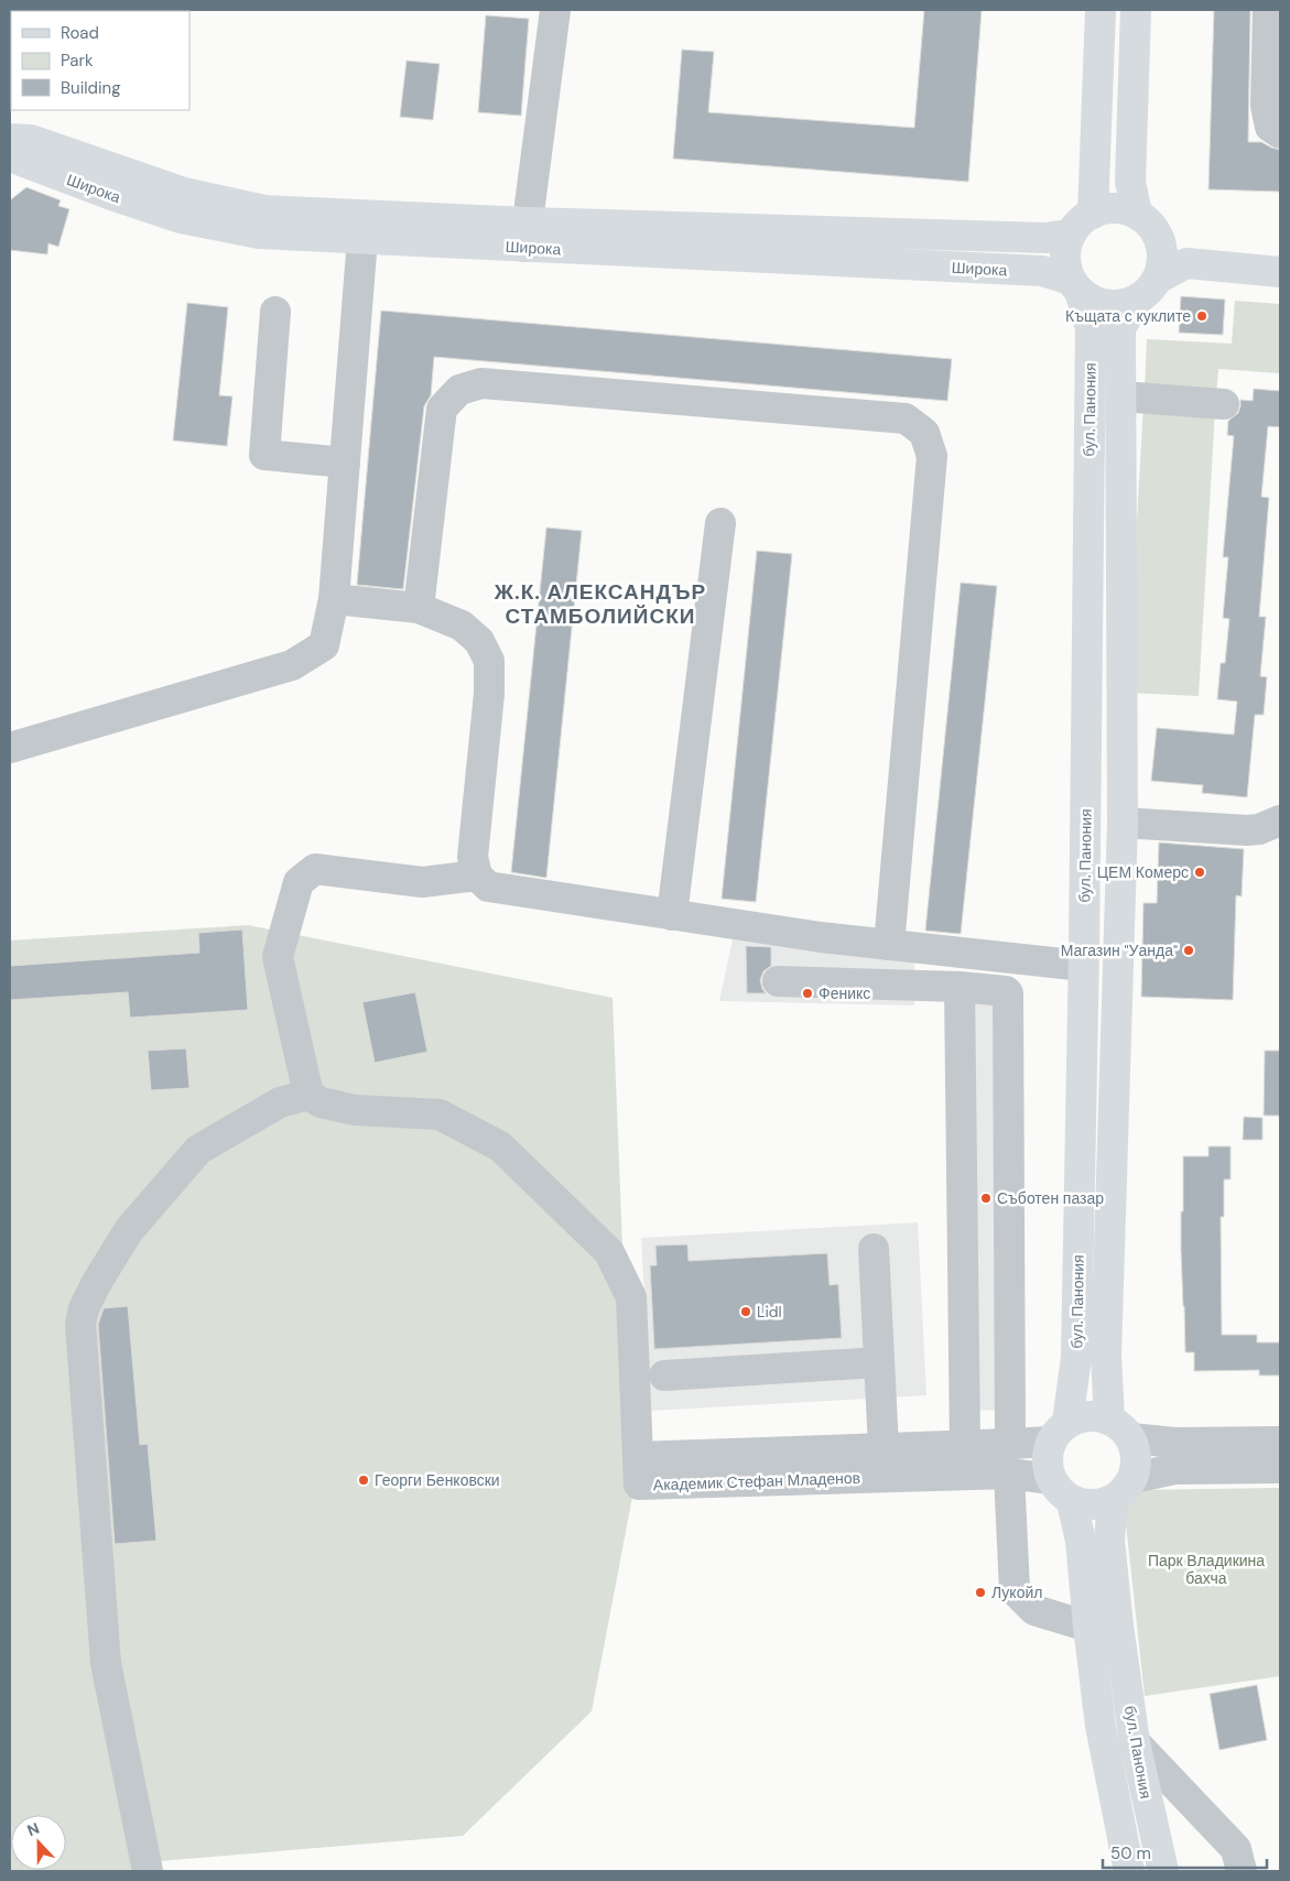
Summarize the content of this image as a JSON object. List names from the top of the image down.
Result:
{
  "streets": {
    "main road": ["Широка", "бул. Панония"],
    "street": ["Академик Стефан Младенов"]
  },
  "crossings": [
    ["Широка", "бул. Панония"],
    ["бул. Панония", "Академик Стефан Младенов"]
  ],
  "districts": ["Ж.К. АЛЕКСАНДЪР СТАМБОЛИЙСКИ"],
  "parks": ["Парк Владикина бахча"],
  "places": [
    "Къщата с куклите",
    "ЦЕМ Комерс",
    "Магазин \"Уанда\"",
    "Феникс",
    "Съботен пазар",
    "Lidl",
    "Георги Бенковски",
    "Лукойл"
  ],
  "legend": ["Road", "Park", "Building"],
  "scale_bar": "50 m",
  "north": "top"
}
